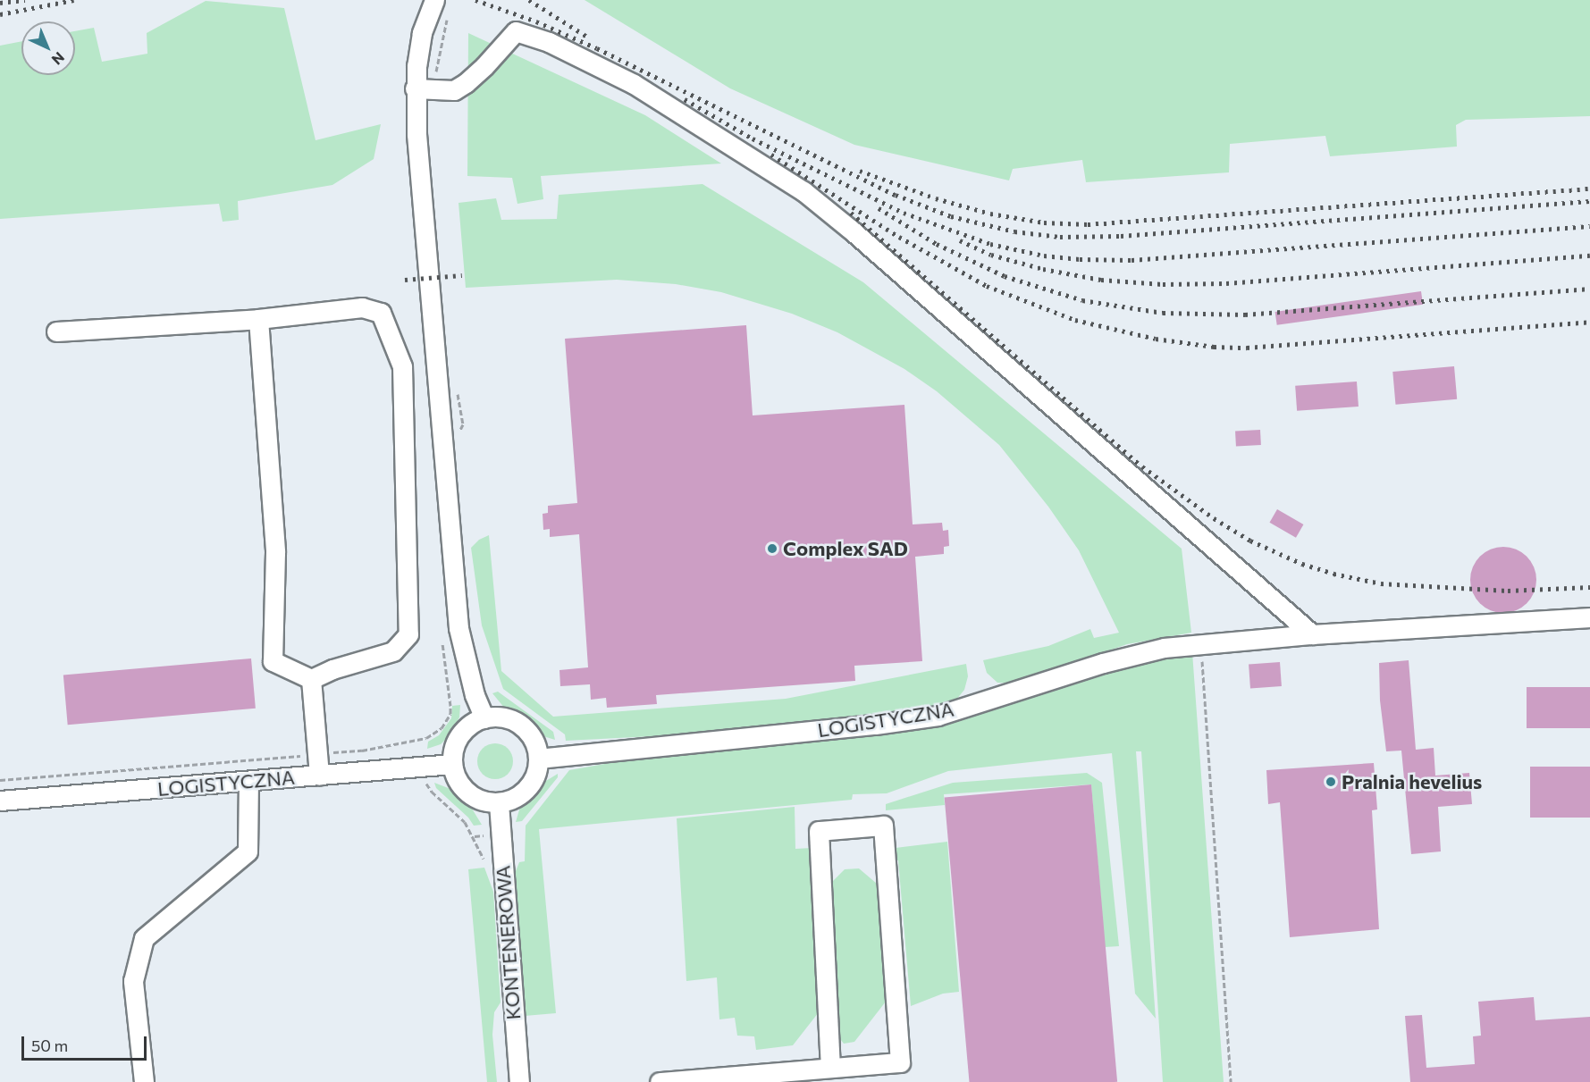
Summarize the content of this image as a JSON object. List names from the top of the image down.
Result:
{
  "streets": {
    "street": ["LOGISTYCZNA", "KONTENEROWA"]
  },
  "crossings": [
    ["LOGISTYCZNA", "KONTENEROWA"]
  ],
  "places": ["Complex SAD", "Pralnia hevelius"],
  "scale_bar": "50 m",
  "north": "bottom right"
}
